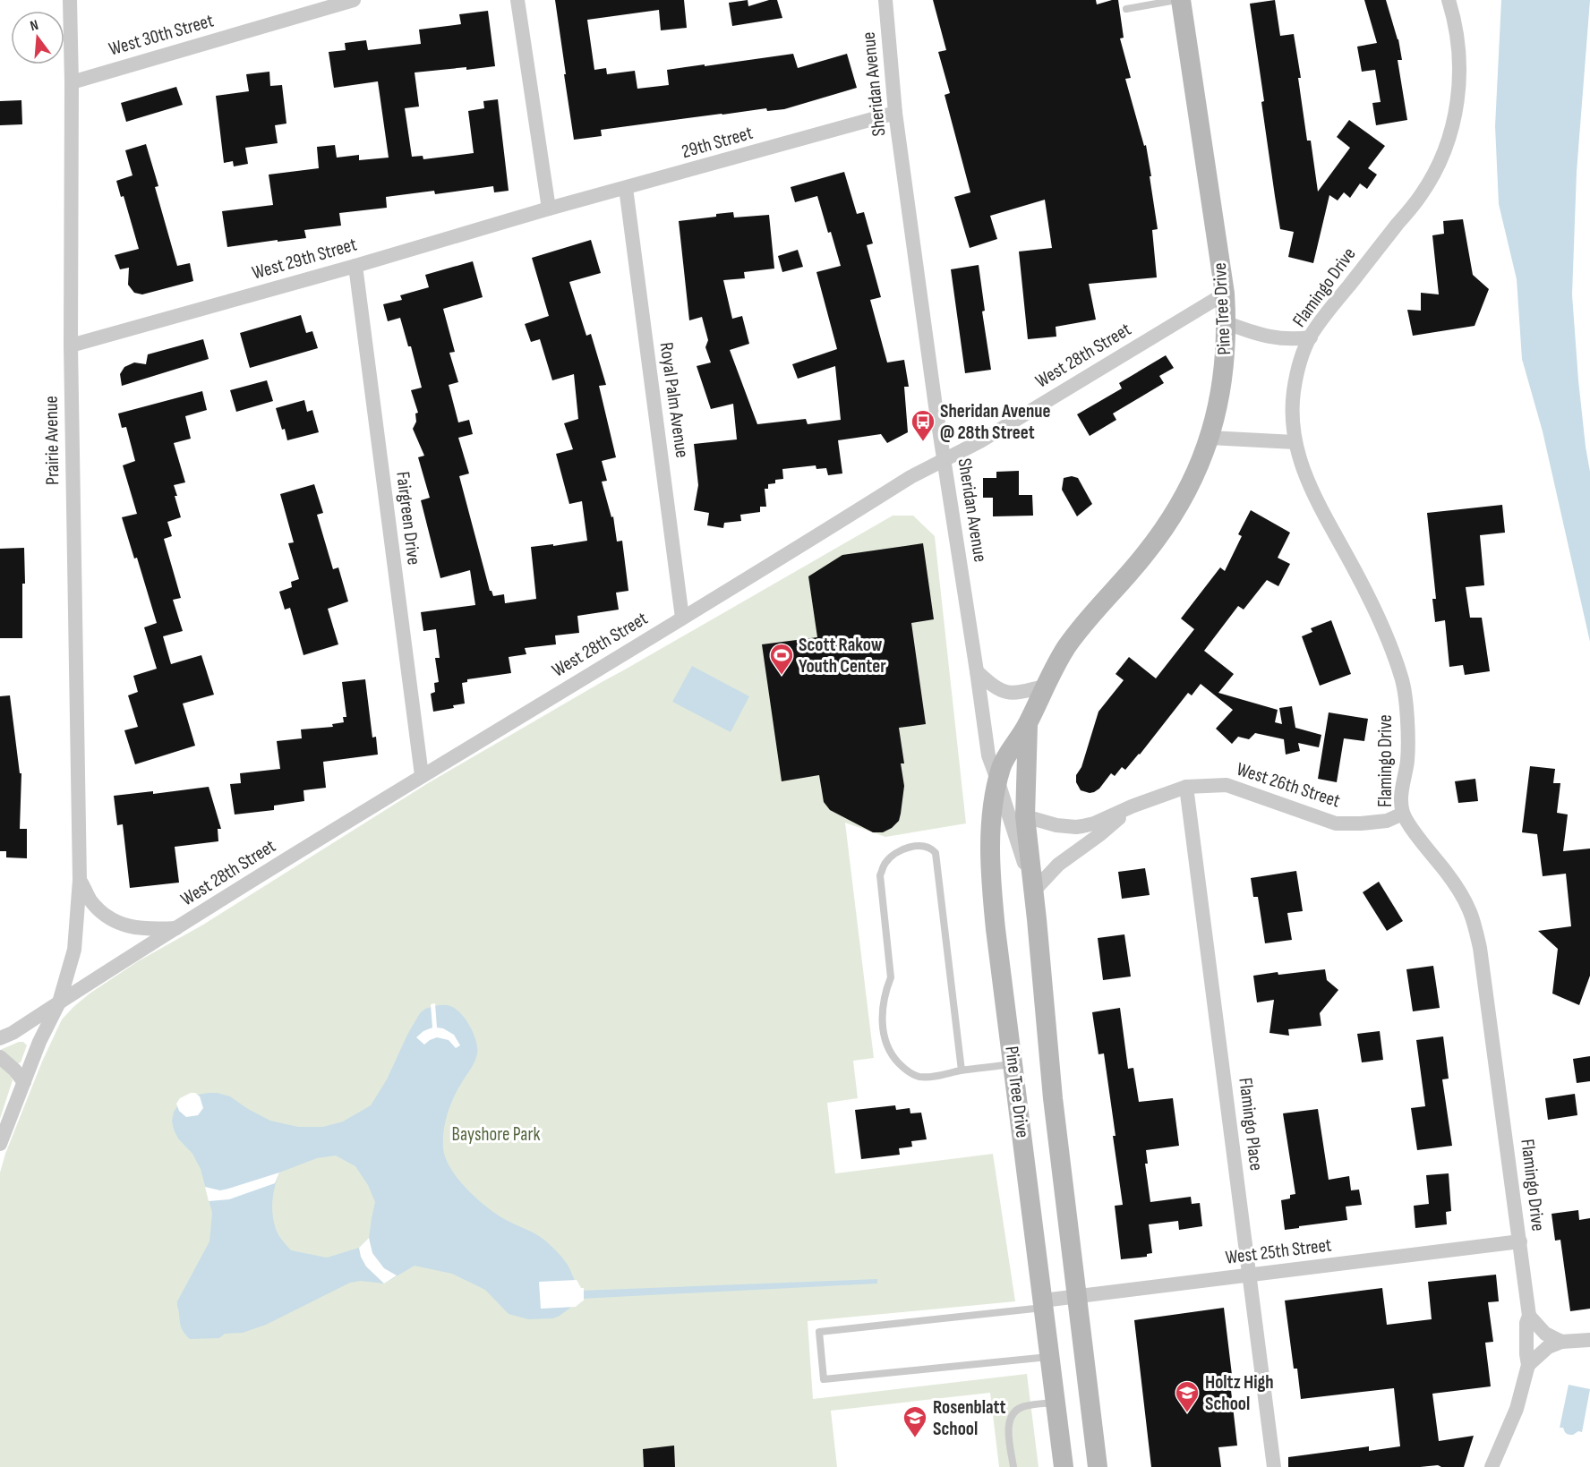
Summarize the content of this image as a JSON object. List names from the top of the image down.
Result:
{
  "streets": {
    "main road": ["Pine Tree Drive"],
    "street": [
      "West 30th Street",
      "Sheridan Avenue",
      "29th Street",
      "West 29th Street",
      "Flamingo Drive",
      "West 28th Street",
      "Royal Palm Avenue",
      "Prairie Avenue",
      "Fairgreen Drive",
      "West 26th Street",
      "Flamingo Place",
      "West 25th Street"
    ]
  },
  "crossings": [
    ["West 30th Street", "Prairie Avenue"],
    ["Sheridan Avenue", "29th Street"],
    ["Sheridan Avenue", "Pine Tree Drive"],
    ["Sheridan Avenue", "West 28th Street"],
    ["Sheridan Avenue", "West 26th Street"],
    ["29th Street", "West 29th Street"],
    ["29th Street", "Royal Palm Avenue"],
    ["West 29th Street", "Prairie Avenue"],
    ["West 29th Street", "Fairgreen Drive"],
    ["Flamingo Drive", "West 26th Street"],
    ["Flamingo Drive", "West 25th Street"],
    ["Pine Tree Drive", "West 28th Street"],
    ["Pine Tree Drive", "West 26th Street"],
    ["Pine Tree Drive", "West 25th Street"],
    ["West 28th Street", "Royal Palm Avenue"],
    ["West 28th Street", "Prairie Avenue"],
    ["West 28th Street", "Fairgreen Drive"],
    ["West 26th Street", "Flamingo Place"],
    ["Flamingo Place", "West 25th Street"]
  ],
  "parks": ["Bayshore Park"],
  "places": {
    "bus stop": ["Sheridan Avenue @ 28th Street"],
    "sports": ["Scott Rakow Youth Center"],
    "school or university": ["Holtz High School", "Rosenblatt School"]
  },
  "north": "top"
}
